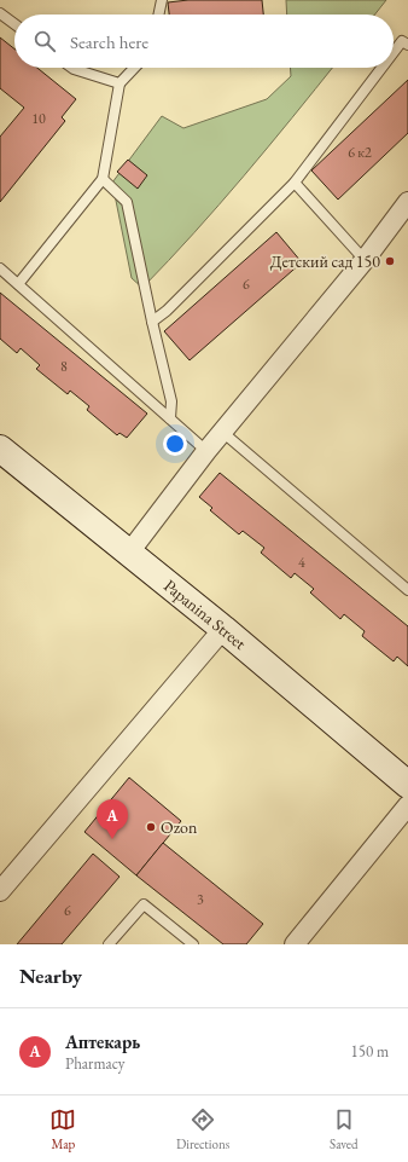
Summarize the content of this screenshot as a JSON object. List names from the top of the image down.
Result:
{
  "streets": {
    "street": ["Papanina Street"]
  },
  "places": ["Детский сад 150", "Ozon"],
  "house_numbers": [
    "10",
    "6 к2",
    "6",
    "8",
    "4",
    "3",
    "6"
  ],
  "page": {
    "search": "Search here",
    "pins": "A",
    "heading": "Nearby",
    "list": [
      {
        "mark": "A",
        "name": "Аптекарь",
        "note": "Pharmacy",
        "value": "150 m"
      }
    ],
    "nav": ["Map", "Directions", "Saved"]
  }
}
